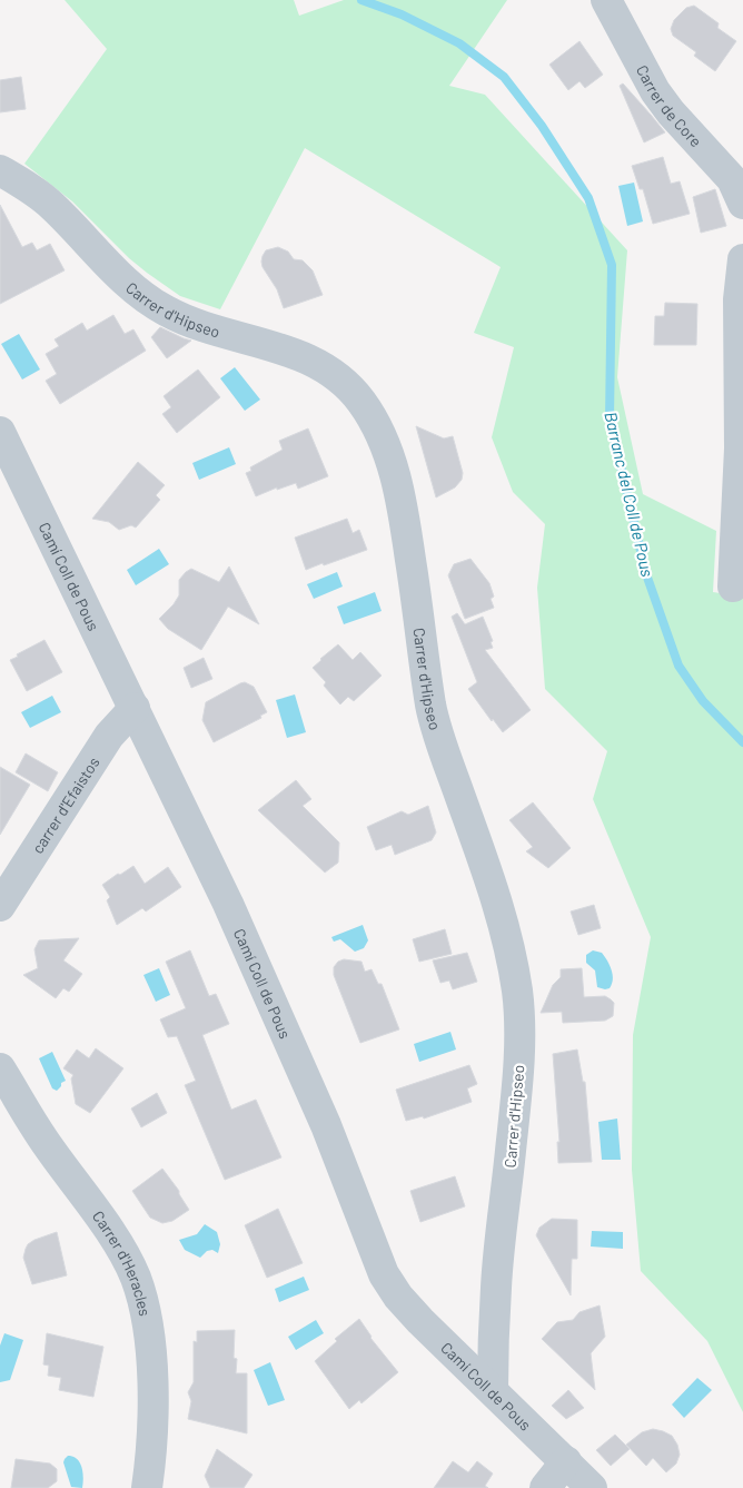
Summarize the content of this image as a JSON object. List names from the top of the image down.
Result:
{
  "streets": {
    "street": [
      "Carrer de Core",
      "Carrer d'Hipseo",
      "Camí Coll de Pous",
      "carrer d'Efaistos",
      "Carrer d'Heracles"
    ]
  },
  "crossings": [
    ["Carrer d'Hipseo", "Camí Coll de Pous"],
    ["Camí Coll de Pous", "carrer d'Efaistos"]
  ],
  "water": ["Barranc del Coll de Pous"]
}
